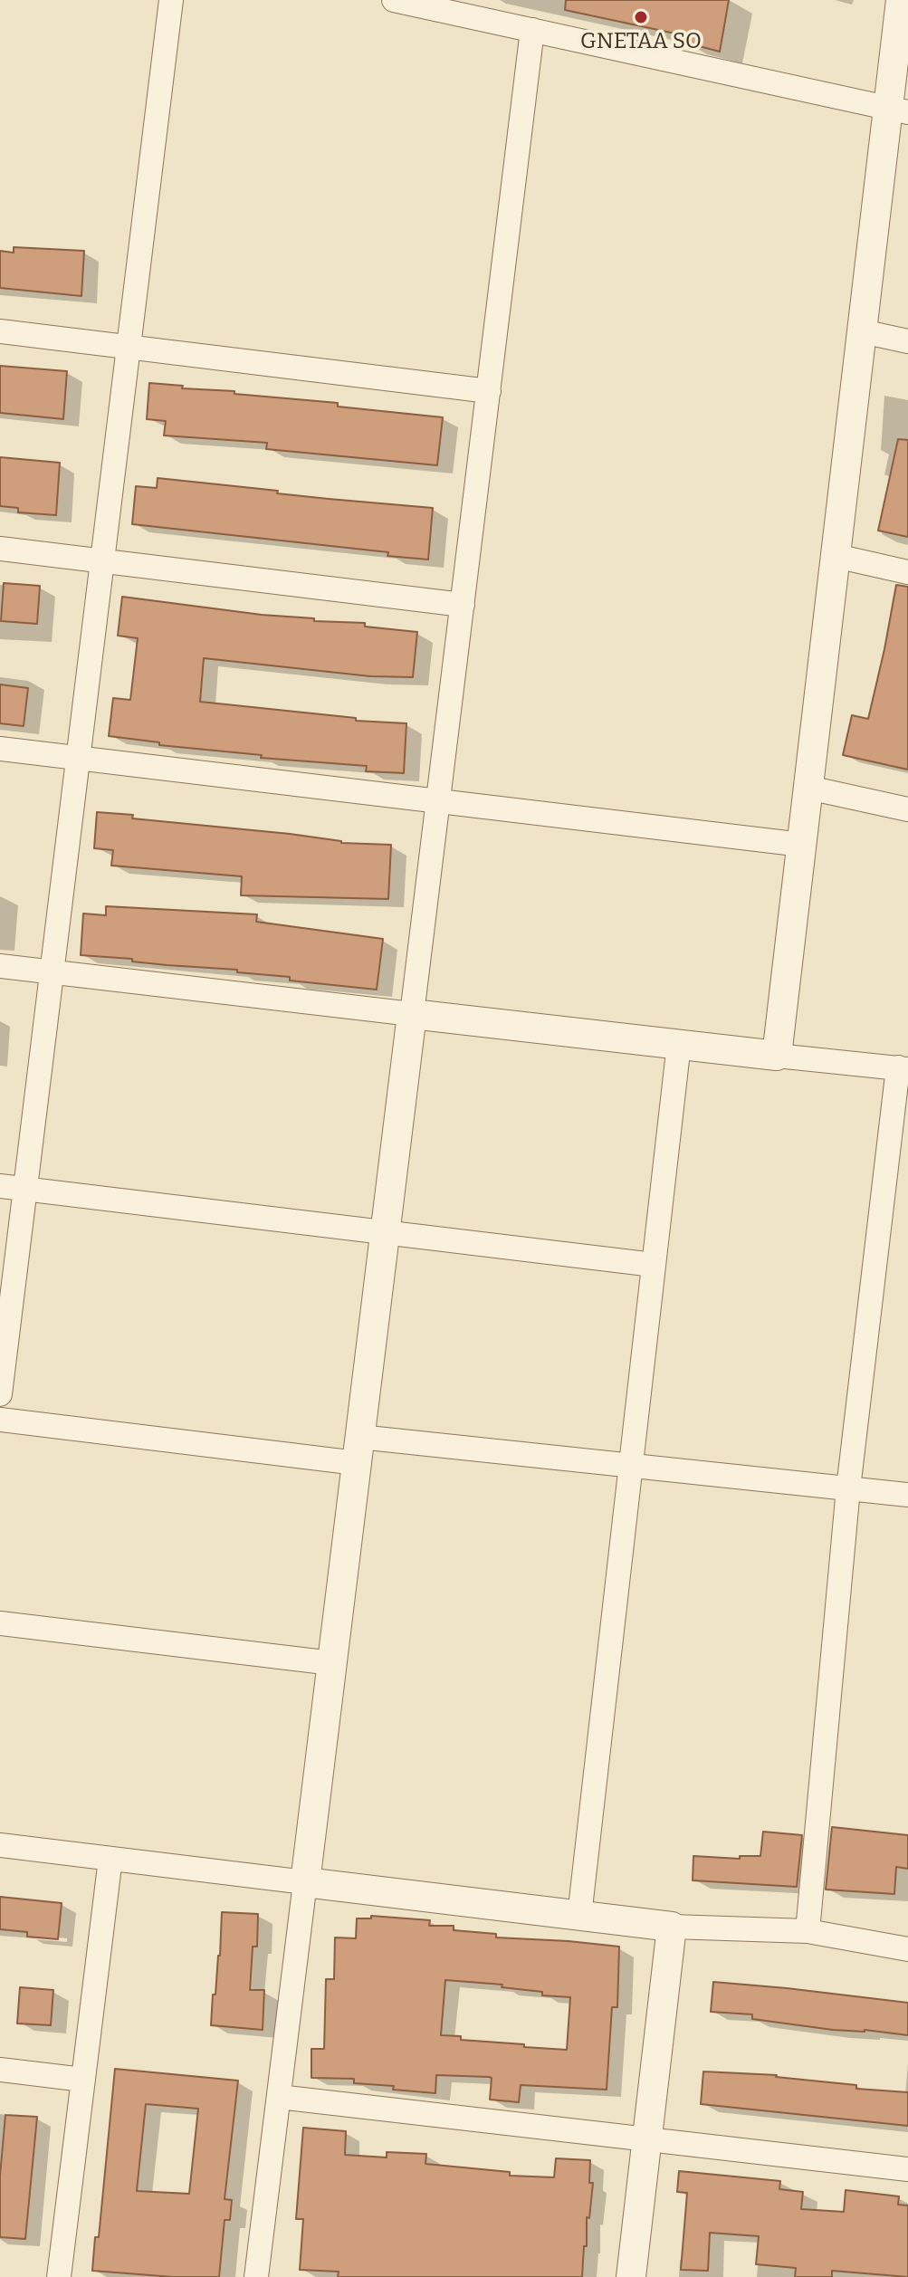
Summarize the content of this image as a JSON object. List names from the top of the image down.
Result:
{
  "places": ["GNETAA SO"]
}
